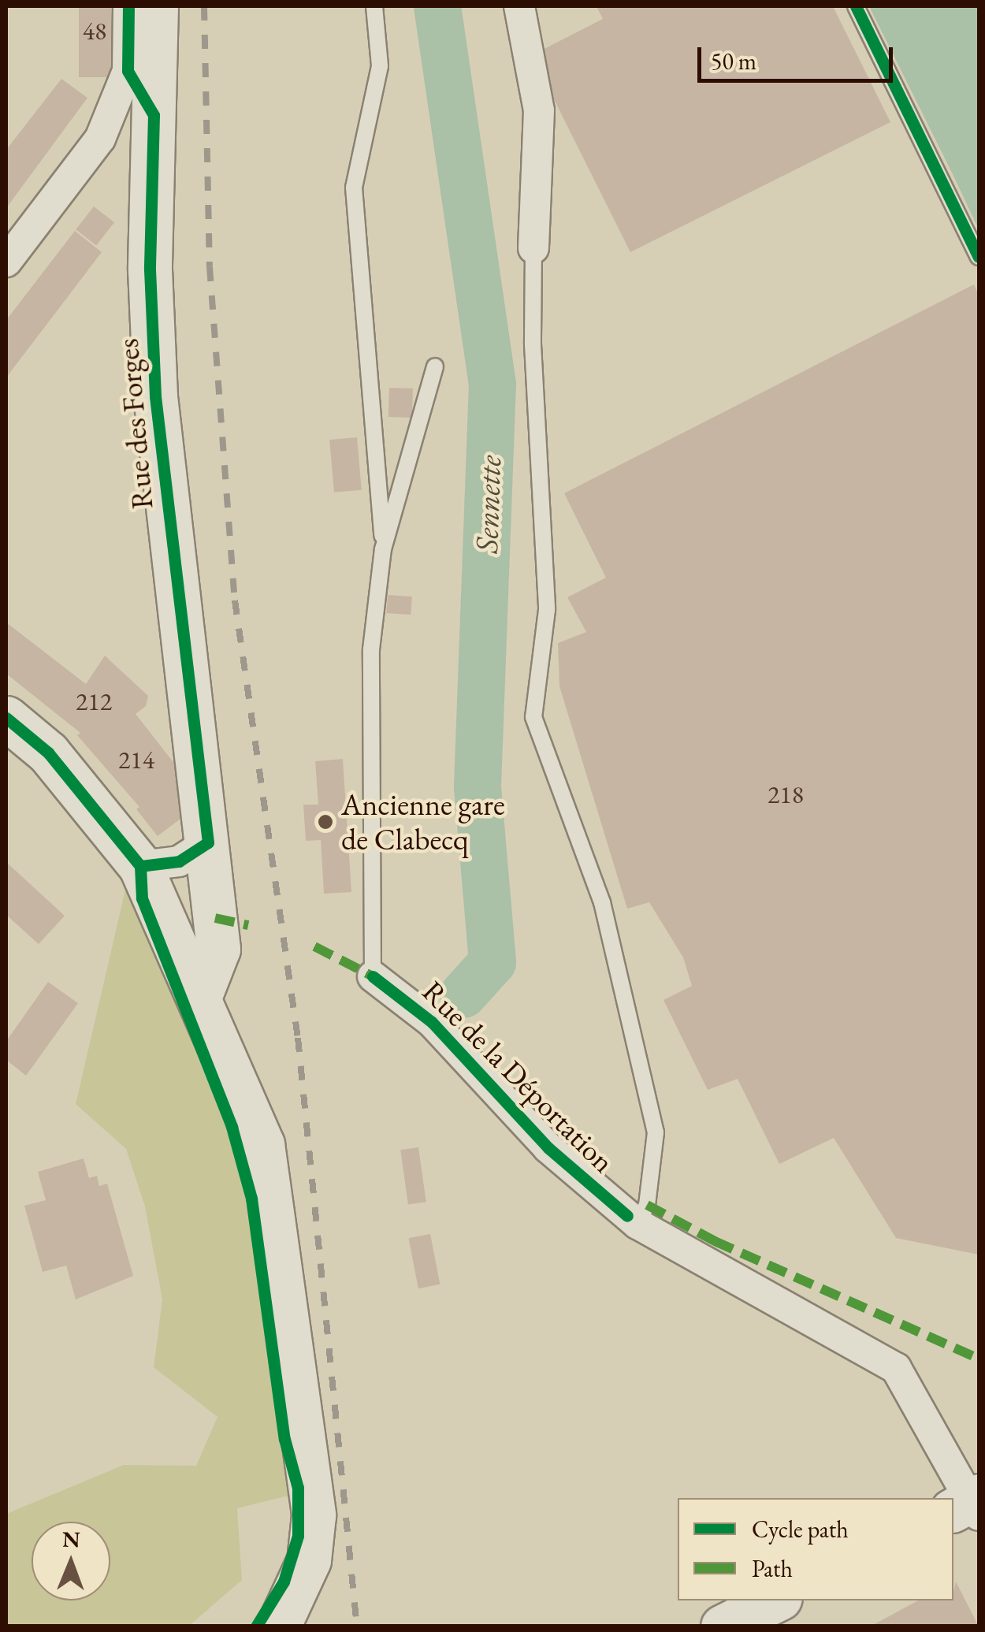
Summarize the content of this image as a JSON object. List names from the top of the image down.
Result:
{
  "streets": {
    "main road": ["Rue des Forges"],
    "street": ["Rue de la Déportation"]
  },
  "water": ["Sennette"],
  "places": ["Ancienne gare de Clabecq"],
  "house_numbers": [
    "48",
    "212",
    "214",
    "218"
  ],
  "legend": ["Cycle path", "Path"],
  "scale_bar": "50 m",
  "north": "top"
}
